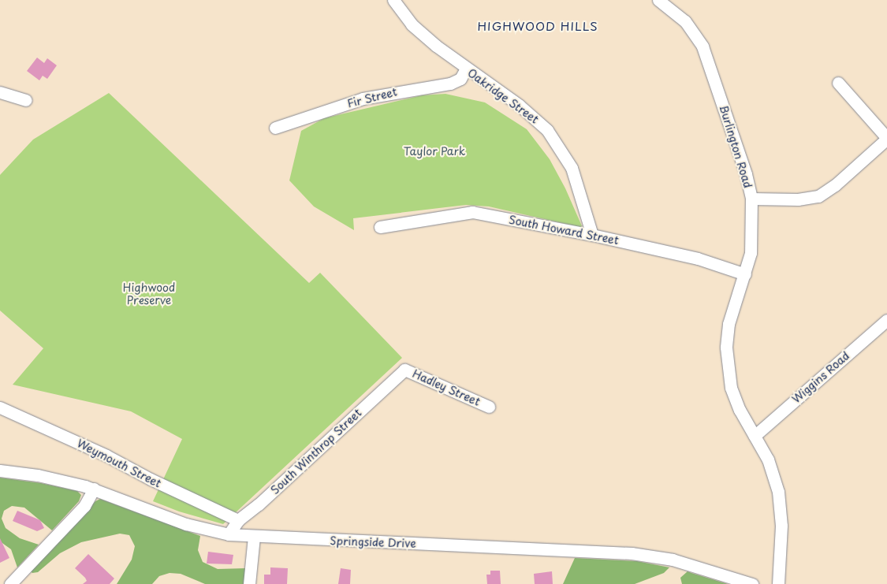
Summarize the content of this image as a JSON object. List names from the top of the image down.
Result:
{
  "streets": {
    "street": [
      "Oakridge Street",
      "Fir Street",
      "Burlington Road",
      "South Howard Street",
      "Wiggins Road",
      "Hadley Street",
      "South Winthrop Street",
      "Weymouth Street",
      "Springside Drive"
    ]
  },
  "crossings": [
    ["Oakridge Street", "Fir Street"],
    ["Oakridge Street", "South Howard Street"],
    ["Burlington Road", "South Howard Street"],
    ["Burlington Road", "Wiggins Road"],
    ["Hadley Street", "South Winthrop Street"],
    ["South Winthrop Street", "Weymouth Street"],
    ["South Winthrop Street", "Springside Drive"]
  ],
  "districts": ["HIGHWOOD HILLS"],
  "parks": ["Taylor Park", "Highwood Preserve"]
}
